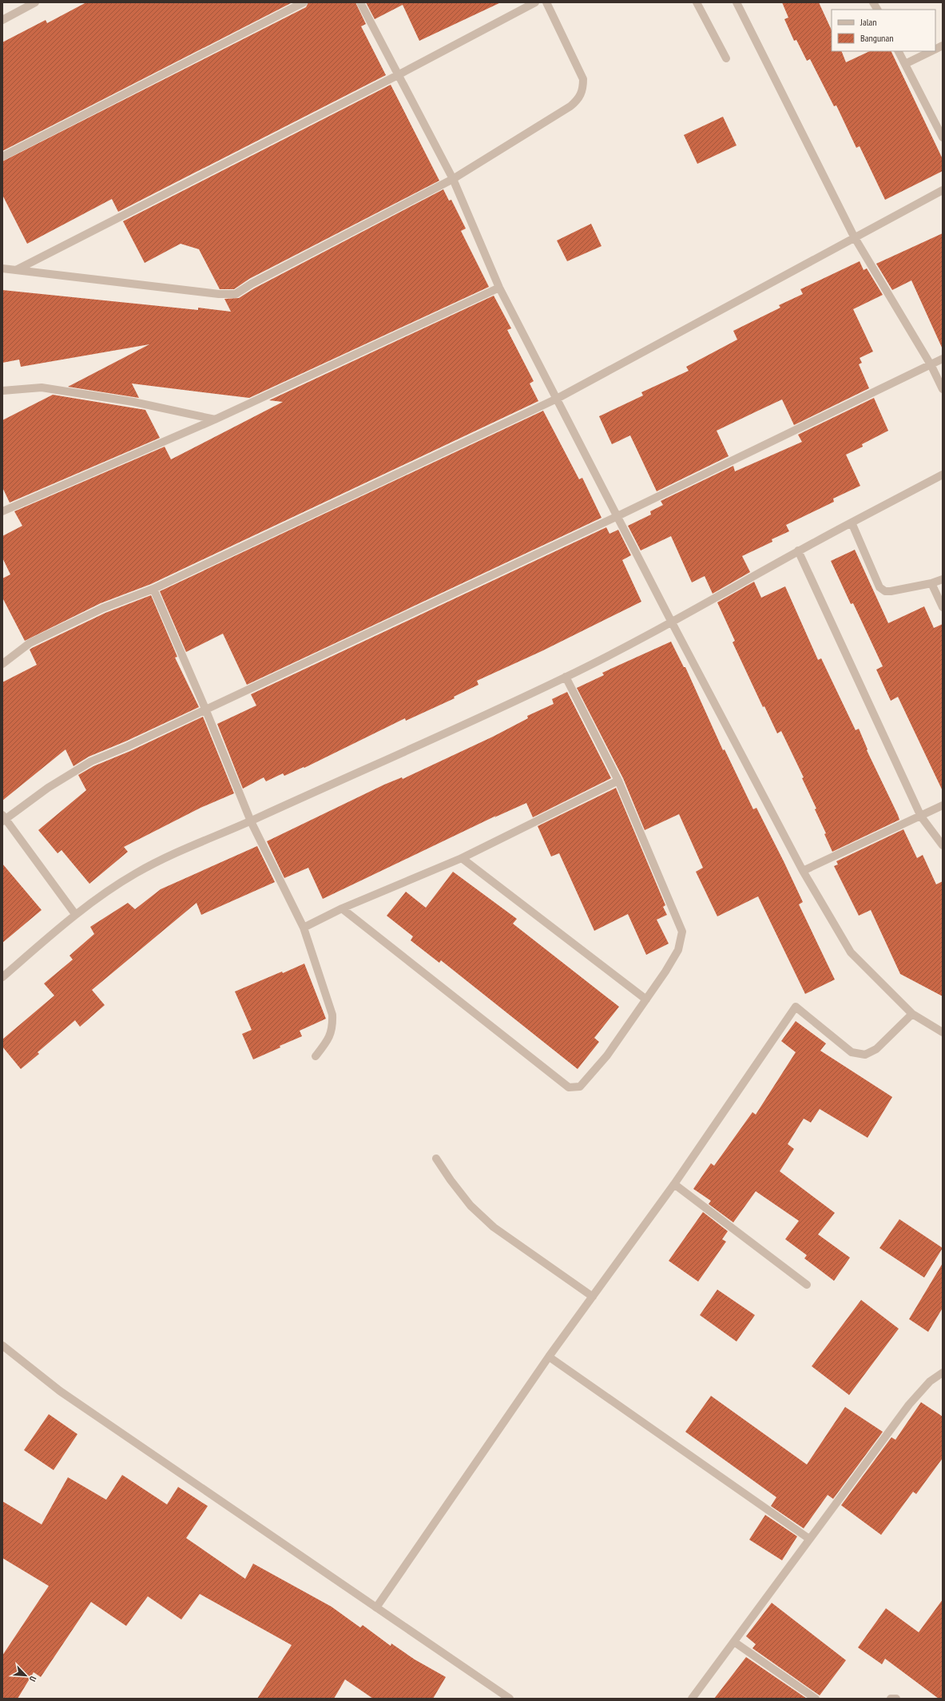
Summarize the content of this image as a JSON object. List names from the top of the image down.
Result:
{
  "legend": ["Jalan", "Bangunan"],
  "north": "bottom right"
}
